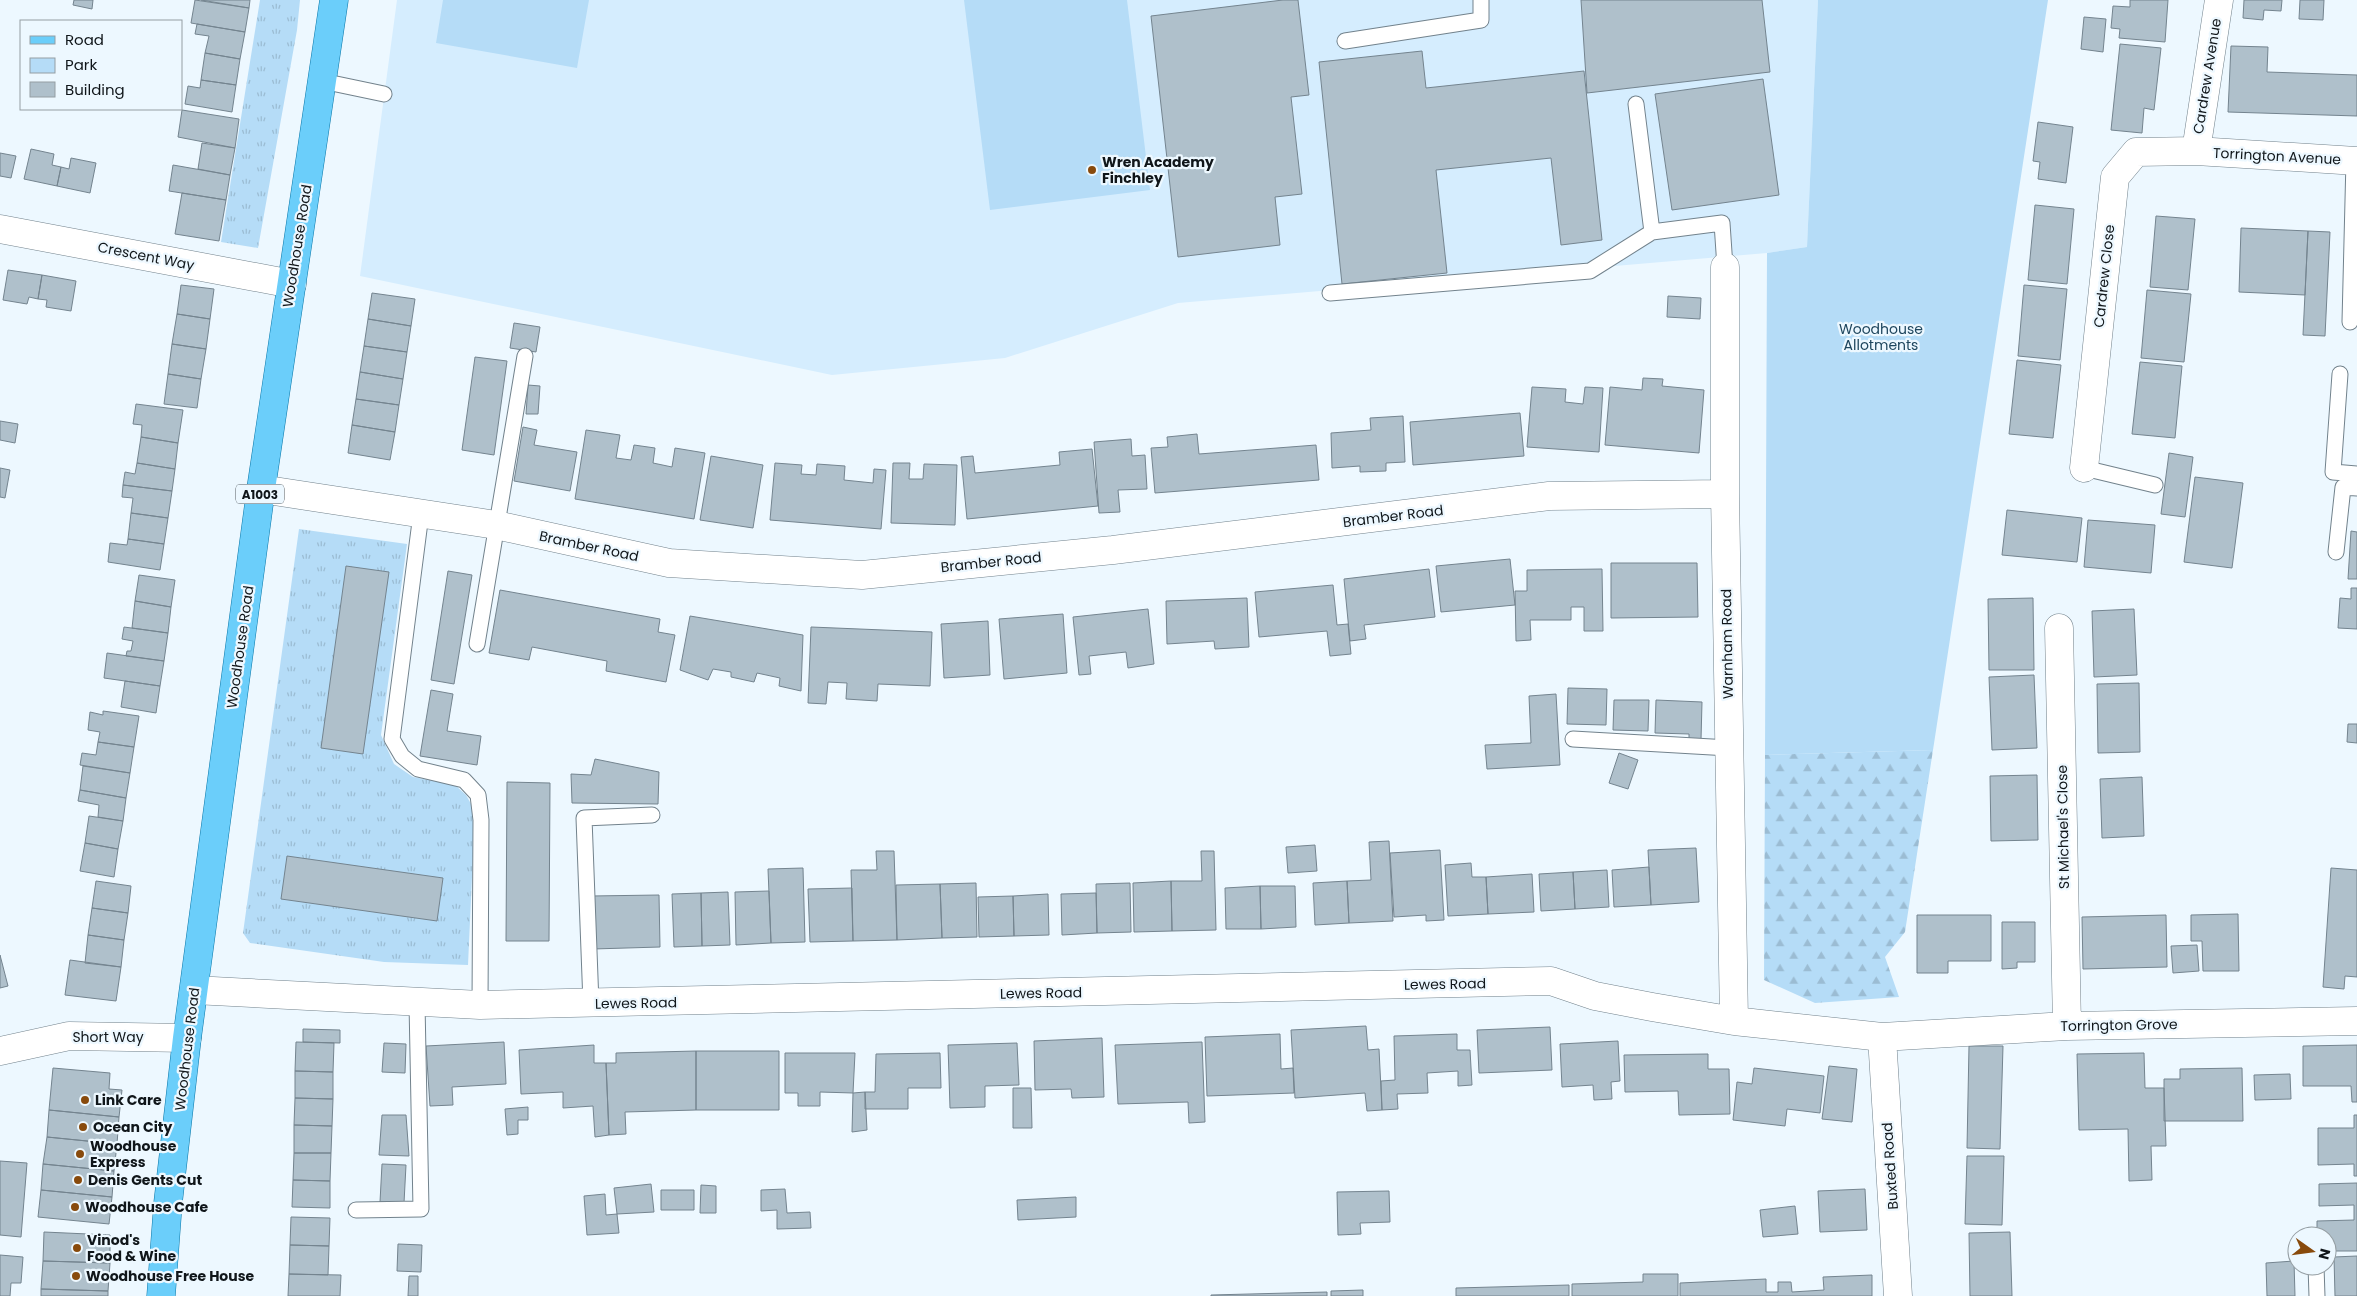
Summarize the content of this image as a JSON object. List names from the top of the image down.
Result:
{
  "streets": {
    "main road": ["Woodhouse Road", "A1003"],
    "street": [
      "Cardrew Avenue",
      "Torrington Avenue",
      "Crescent Way",
      "Cardrew Close",
      "Bramber Road",
      "Warnham Road",
      "St Michael's Close",
      "Lewes Road",
      "Torrington Grove",
      "Short Way",
      "Buxted Road"
    ]
  },
  "crossings": [
    ["Cardrew Avenue", "Torrington Avenue"],
    ["Cardrew Avenue", "Cardrew Close"],
    ["Torrington Avenue", "Cardrew Close"],
    ["Woodhouse Road", "Crescent Way"],
    ["Woodhouse Road", "Bramber Road"],
    ["Woodhouse Road", "Lewes Road"],
    ["Woodhouse Road", "Short Way"],
    ["Bramber Road", "Warnham Road"],
    ["Warnham Road", "Lewes Road"],
    ["St Michael's Close", "Torrington Grove"],
    ["Lewes Road", "Torrington Grove"],
    ["Lewes Road", "Buxted Road"],
    ["Torrington Grove", "Buxted Road"]
  ],
  "parks": ["Woodhouse Allotments"],
  "places": [
    "Wren Academy Finchley",
    "Link Care",
    "Ocean City",
    "Woodhouse Express",
    "Denis Gents Cut",
    "Woodhouse Cafe",
    "Vinod's Food & Wine",
    "Woodhouse Free House"
  ],
  "legend": ["Road", "Park", "Building"],
  "north": "right"
}
